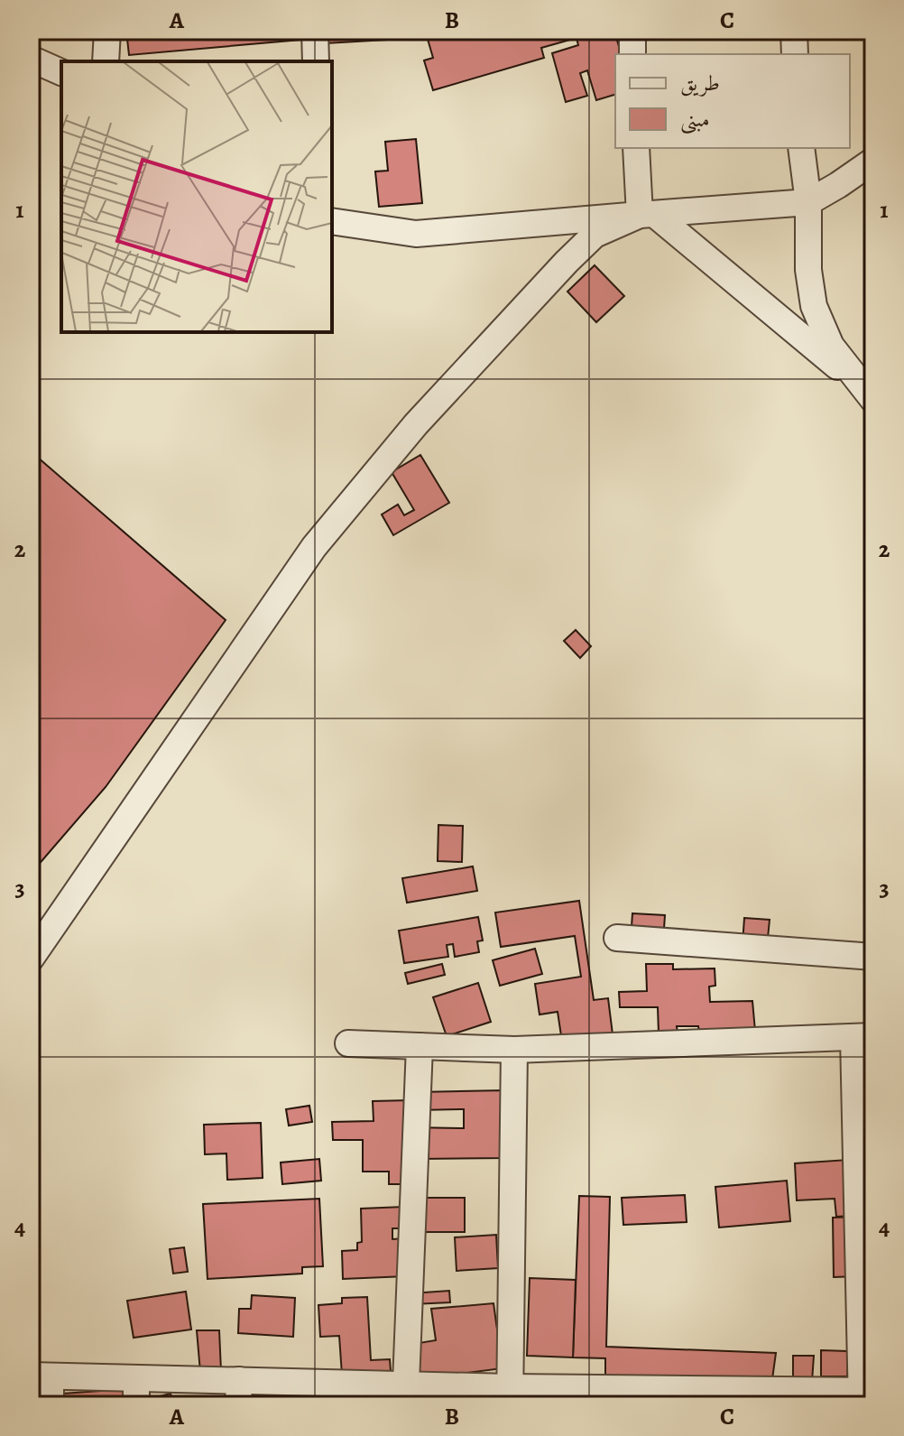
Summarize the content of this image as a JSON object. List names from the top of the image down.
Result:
{
  "legend": ["طريق", "مبنى"],
  "grid": {
    "columns": ["A", "B", "C"],
    "rows": [
      "1",
      "2",
      "3",
      "4"
    ]
  }
}
